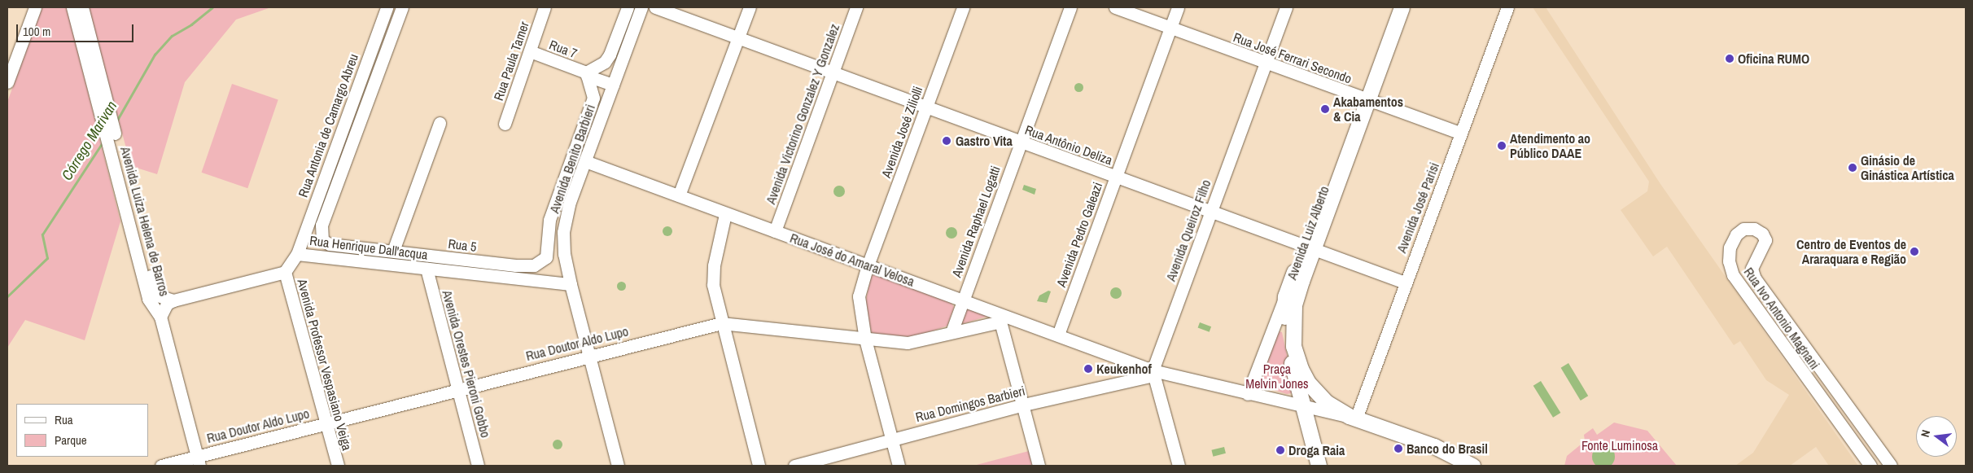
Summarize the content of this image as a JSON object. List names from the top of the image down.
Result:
{
  "streets": {
    "main road": ["Avenida Luiz Alberto", "Rua José do Amaral Velosa"],
    "street": [
      "Rua 7",
      "Rua José Ferrari Secondo",
      "Rua Paula Tamer",
      "Avenida Victorino Gonzalez Y Gonzalez",
      "Rua Antonia de Camargo Abreu",
      "Avenida José Ziliolli",
      "Rua Antônio Deliza",
      "Avenida Benito Barbieri",
      "Avenida José Parisi",
      "Avenida Luiza Helena de Barros",
      "Avenida Raphael Logatti",
      "Avenida Queiroz Filho",
      "Avenida Pedro Galeazi",
      "Rua 5",
      "Rua Henrique Dall'acqua",
      "Rua Ivo Antonio Magnani",
      "Rua Doutor Aldo Lupo",
      "Avenida Orestes Pieroni Gobbo",
      "Avenida Professor Vespasiano Veiga",
      "Rua Domingos Barbieri"
    ]
  },
  "crossings": [
    ["Rua 7", "Rua Paula Tamer"],
    ["Rua 7", "Avenida Benito Barbieri"],
    ["Rua 7", "Rua 5"],
    ["Rua José Ferrari Secondo", "Avenida José Parisi"],
    ["Rua José Ferrari Secondo", "Avenida Queiroz Filho"],
    ["Rua José Ferrari Secondo", "Avenida Luiz Alberto"],
    ["Rua José Ferrari Secondo", "Avenida Pedro Galeazi"],
    ["Avenida Victorino Gonzalez Y Gonzalez", "Rua Antônio Deliza"],
    ["Avenida Victorino Gonzalez Y Gonzalez", "Rua José do Amaral Velosa"],
    ["Rua Antonia de Camargo Abreu", "Rua Henrique Dall'acqua"],
    ["Avenida José Ziliolli", "Rua Antônio Deliza"],
    ["Avenida José Ziliolli", "Rua José do Amaral Velosa"],
    ["Avenida José Ziliolli", "Rua Doutor Aldo Lupo"],
    ["Avenida José Ziliolli", "Rua Domingos Barbieri"],
    ["Rua Antônio Deliza", "Avenida José Parisi"],
    ["Rua Antônio Deliza", "Avenida Raphael Logatti"],
    ["Rua Antônio Deliza", "Avenida Queiroz Filho"],
    ["Rua Antônio Deliza", "Avenida Luiz Alberto"],
    ["Rua Antônio Deliza", "Avenida Pedro Galeazi"],
    ["Avenida Benito Barbieri", "Rua Henrique Dall'acqua"],
    ["Avenida Benito Barbieri", "Rua José do Amaral Velosa"],
    ["Avenida Benito Barbieri", "Rua Doutor Aldo Lupo"],
    ["Avenida José Parisi", "Rua José do Amaral Velosa"],
    ["Avenida Luiza Helena de Barros", "Rua Doutor Aldo Lupo"],
    ["Avenida Raphael Logatti", "Rua José do Amaral Velosa"],
    ["Avenida Raphael Logatti", "Rua Doutor Aldo Lupo"],
    ["Avenida Queiroz Filho", "Rua José do Amaral Velosa"],
    ["Avenida Queiroz Filho", "Rua Domingos Barbieri"],
    ["Avenida Luiz Alberto", "Rua José do Amaral Velosa"],
    ["Avenida Pedro Galeazi", "Rua José do Amaral Velosa"],
    ["Rua Henrique Dall'acqua", "Avenida Orestes Pieroni Gobbo"],
    ["Rua Henrique Dall'acqua", "Avenida Professor Vespasiano Veiga"],
    ["Rua José do Amaral Velosa", "Rua Doutor Aldo Lupo"],
    ["Rua José do Amaral Velosa", "Rua Domingos Barbieri"],
    ["Rua Doutor Aldo Lupo", "Avenida Orestes Pieroni Gobbo"],
    ["Rua Doutor Aldo Lupo", "Avenida Professor Vespasiano Veiga"]
  ],
  "water": ["Córrego Marivan"],
  "parks": ["Praça Melvin Jones", "Fonte Luminosa"],
  "places": [
    "Oficina RUMO",
    "Akabamentos & Cia",
    "Gastro Vita",
    "Atendimento ao Público DAAE",
    "Ginásio de Ginástica Artística",
    "Centro de Eventos de Araraquara e Região",
    "Keukenhof",
    "Banco do Brasil",
    "Droga Raia"
  ],
  "legend": ["Rua", "Parque"],
  "scale_bar": "100 m",
  "north": "left"
}
